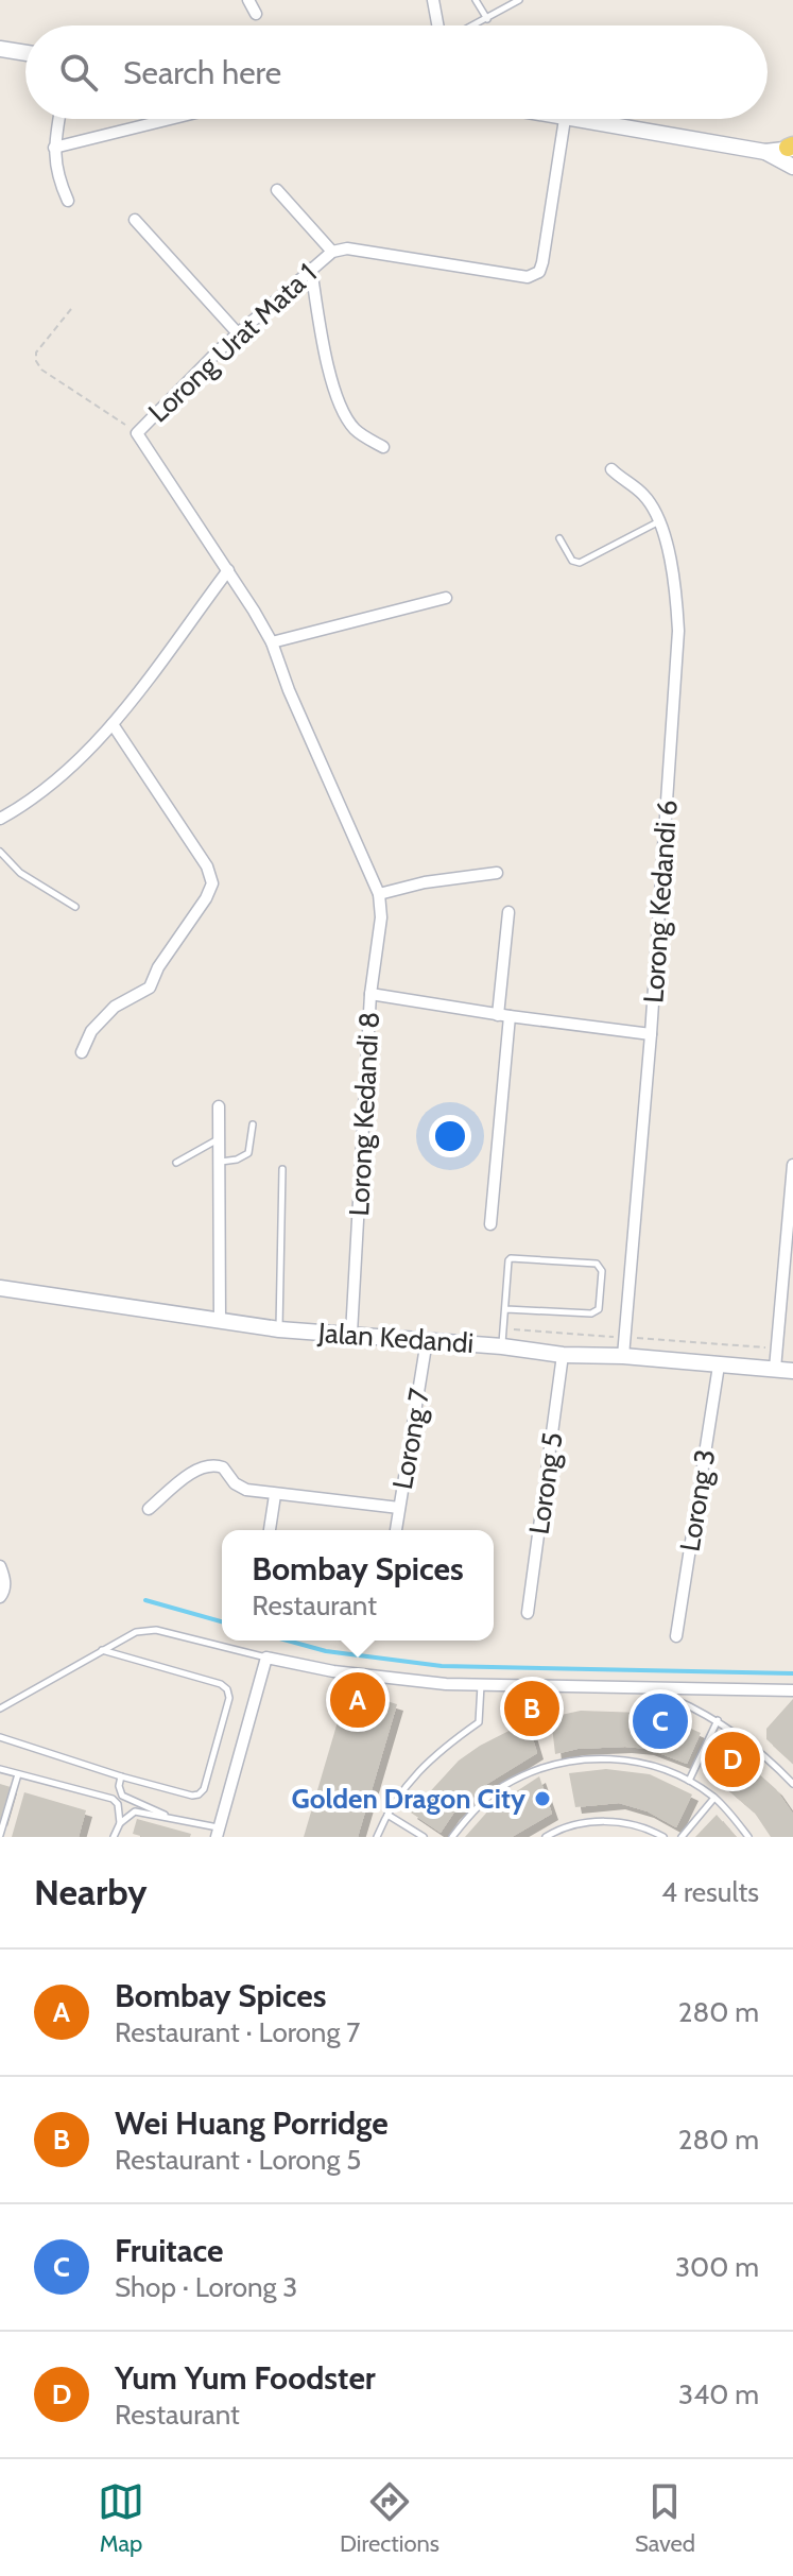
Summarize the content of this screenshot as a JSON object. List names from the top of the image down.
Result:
{
  "streets": {
    "street": [
      "Lorong Urat Mata 1",
      "Lorong Kedandi 6",
      "Lorong Kedandi 8",
      "Jalan Kedandi",
      "Lorong 7",
      "Lorong 5",
      "Lorong 3"
    ]
  },
  "crossings": [
    ["Lorong Urat Mata 1", "Lorong Kedandi 8"],
    ["Lorong Kedandi 6", "Jalan Kedandi"],
    ["Lorong Kedandi 8", "Jalan Kedandi"],
    ["Jalan Kedandi", "Lorong 7"],
    ["Jalan Kedandi", "Lorong 5"],
    ["Jalan Kedandi", "Lorong 3"]
  ],
  "places": ["Golden Dragon City"],
  "page": {
    "search": "Search here",
    "popup": ["Bombay Spices", "Restaurant"],
    "pins": [
      "A",
      "B",
      "C",
      "D"
    ],
    "heading": ["Nearby", "4 results"],
    "list": [
      {
        "mark": "A",
        "name": "Bombay Spices",
        "note": "Restaurant · Lorong 7",
        "value": "280 m"
      },
      {
        "mark": "B",
        "name": "Wei Huang Porridge",
        "note": "Restaurant · Lorong 5",
        "value": "280 m"
      },
      {
        "mark": "C",
        "name": "Fruitace",
        "note": "Shop · Lorong 3",
        "value": "300 m"
      },
      {
        "mark": "D",
        "name": "Yum Yum Foodster",
        "note": "Restaurant",
        "value": "340 m"
      }
    ],
    "nav": ["Map", "Directions", "Saved"]
  }
}
